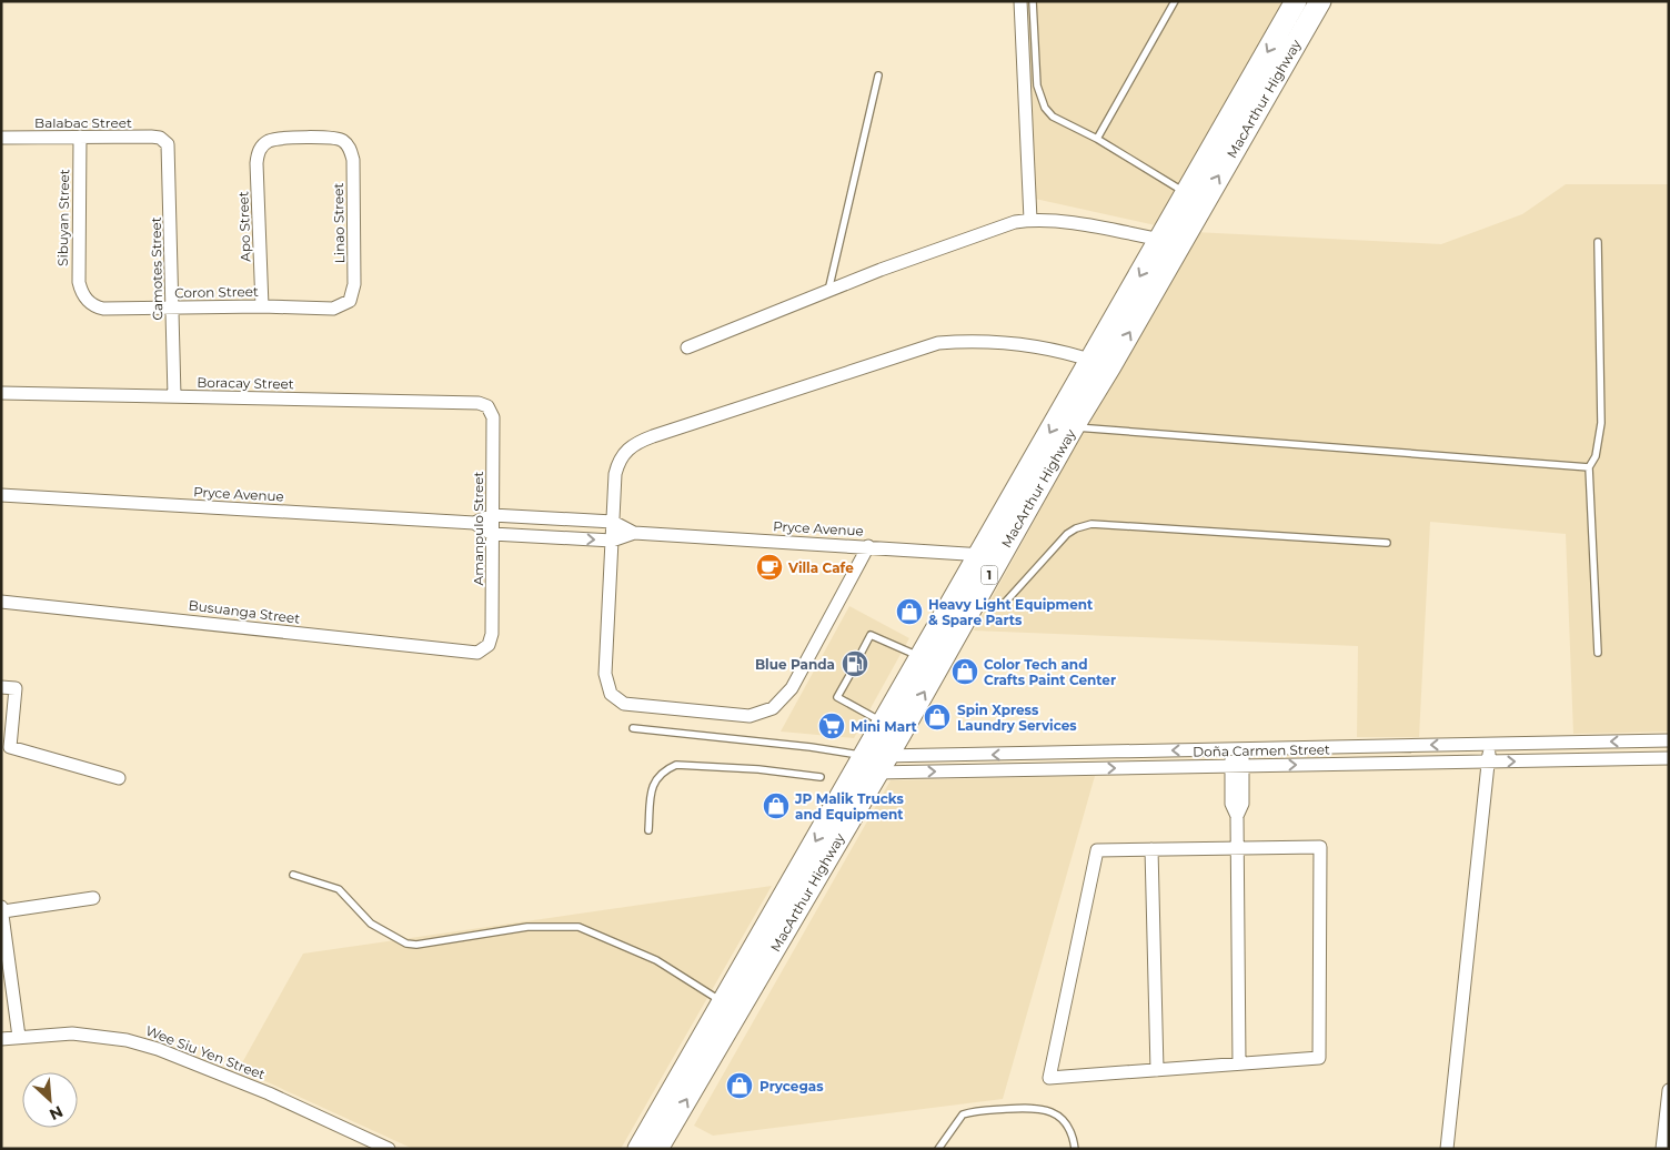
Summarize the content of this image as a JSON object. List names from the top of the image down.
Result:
{
  "streets": {
    "highway": ["MacArthur Highway", "1"],
    "street": [
      "Balabac Street",
      "Sibuyan Street",
      "Linao Street",
      "Apo Street",
      "Camotes Street",
      "Coron Street",
      "Boracay Street",
      "Pryce Avenue",
      "Amanpulo Street",
      "Busuanga Street",
      "Doña Carmen Street",
      "Wee Siu Yen Street"
    ]
  },
  "crossings": [
    ["MacArthur Highway", "Pryce Avenue"],
    ["MacArthur Highway", "Doña Carmen Street"],
    ["Balabac Street", "Sibuyan Street"],
    ["Balabac Street", "Camotes Street"],
    ["Sibuyan Street", "Coron Street"],
    ["Linao Street", "Apo Street"],
    ["Linao Street", "Coron Street"],
    ["Apo Street", "Coron Street"],
    ["Camotes Street", "Coron Street"],
    ["Camotes Street", "Boracay Street"],
    ["Boracay Street", "Amanpulo Street"],
    ["Pryce Avenue", "Amanpulo Street"],
    ["Amanpulo Street", "Busuanga Street"]
  ],
  "places": {
    "cafe": ["Villa Cafe"],
    "shop": [
      "Heavy Light Equipment & Spare Parts",
      "Color Tech and Crafts Paint Center",
      "Spin Xpress Laundry Services",
      "JP Malik Trucks and Equipment",
      "Prycegas"
    ],
    "fuel station": ["Blue Panda"],
    "supermarket": ["Mini Mart"]
  },
  "north": "bottom right"
}
